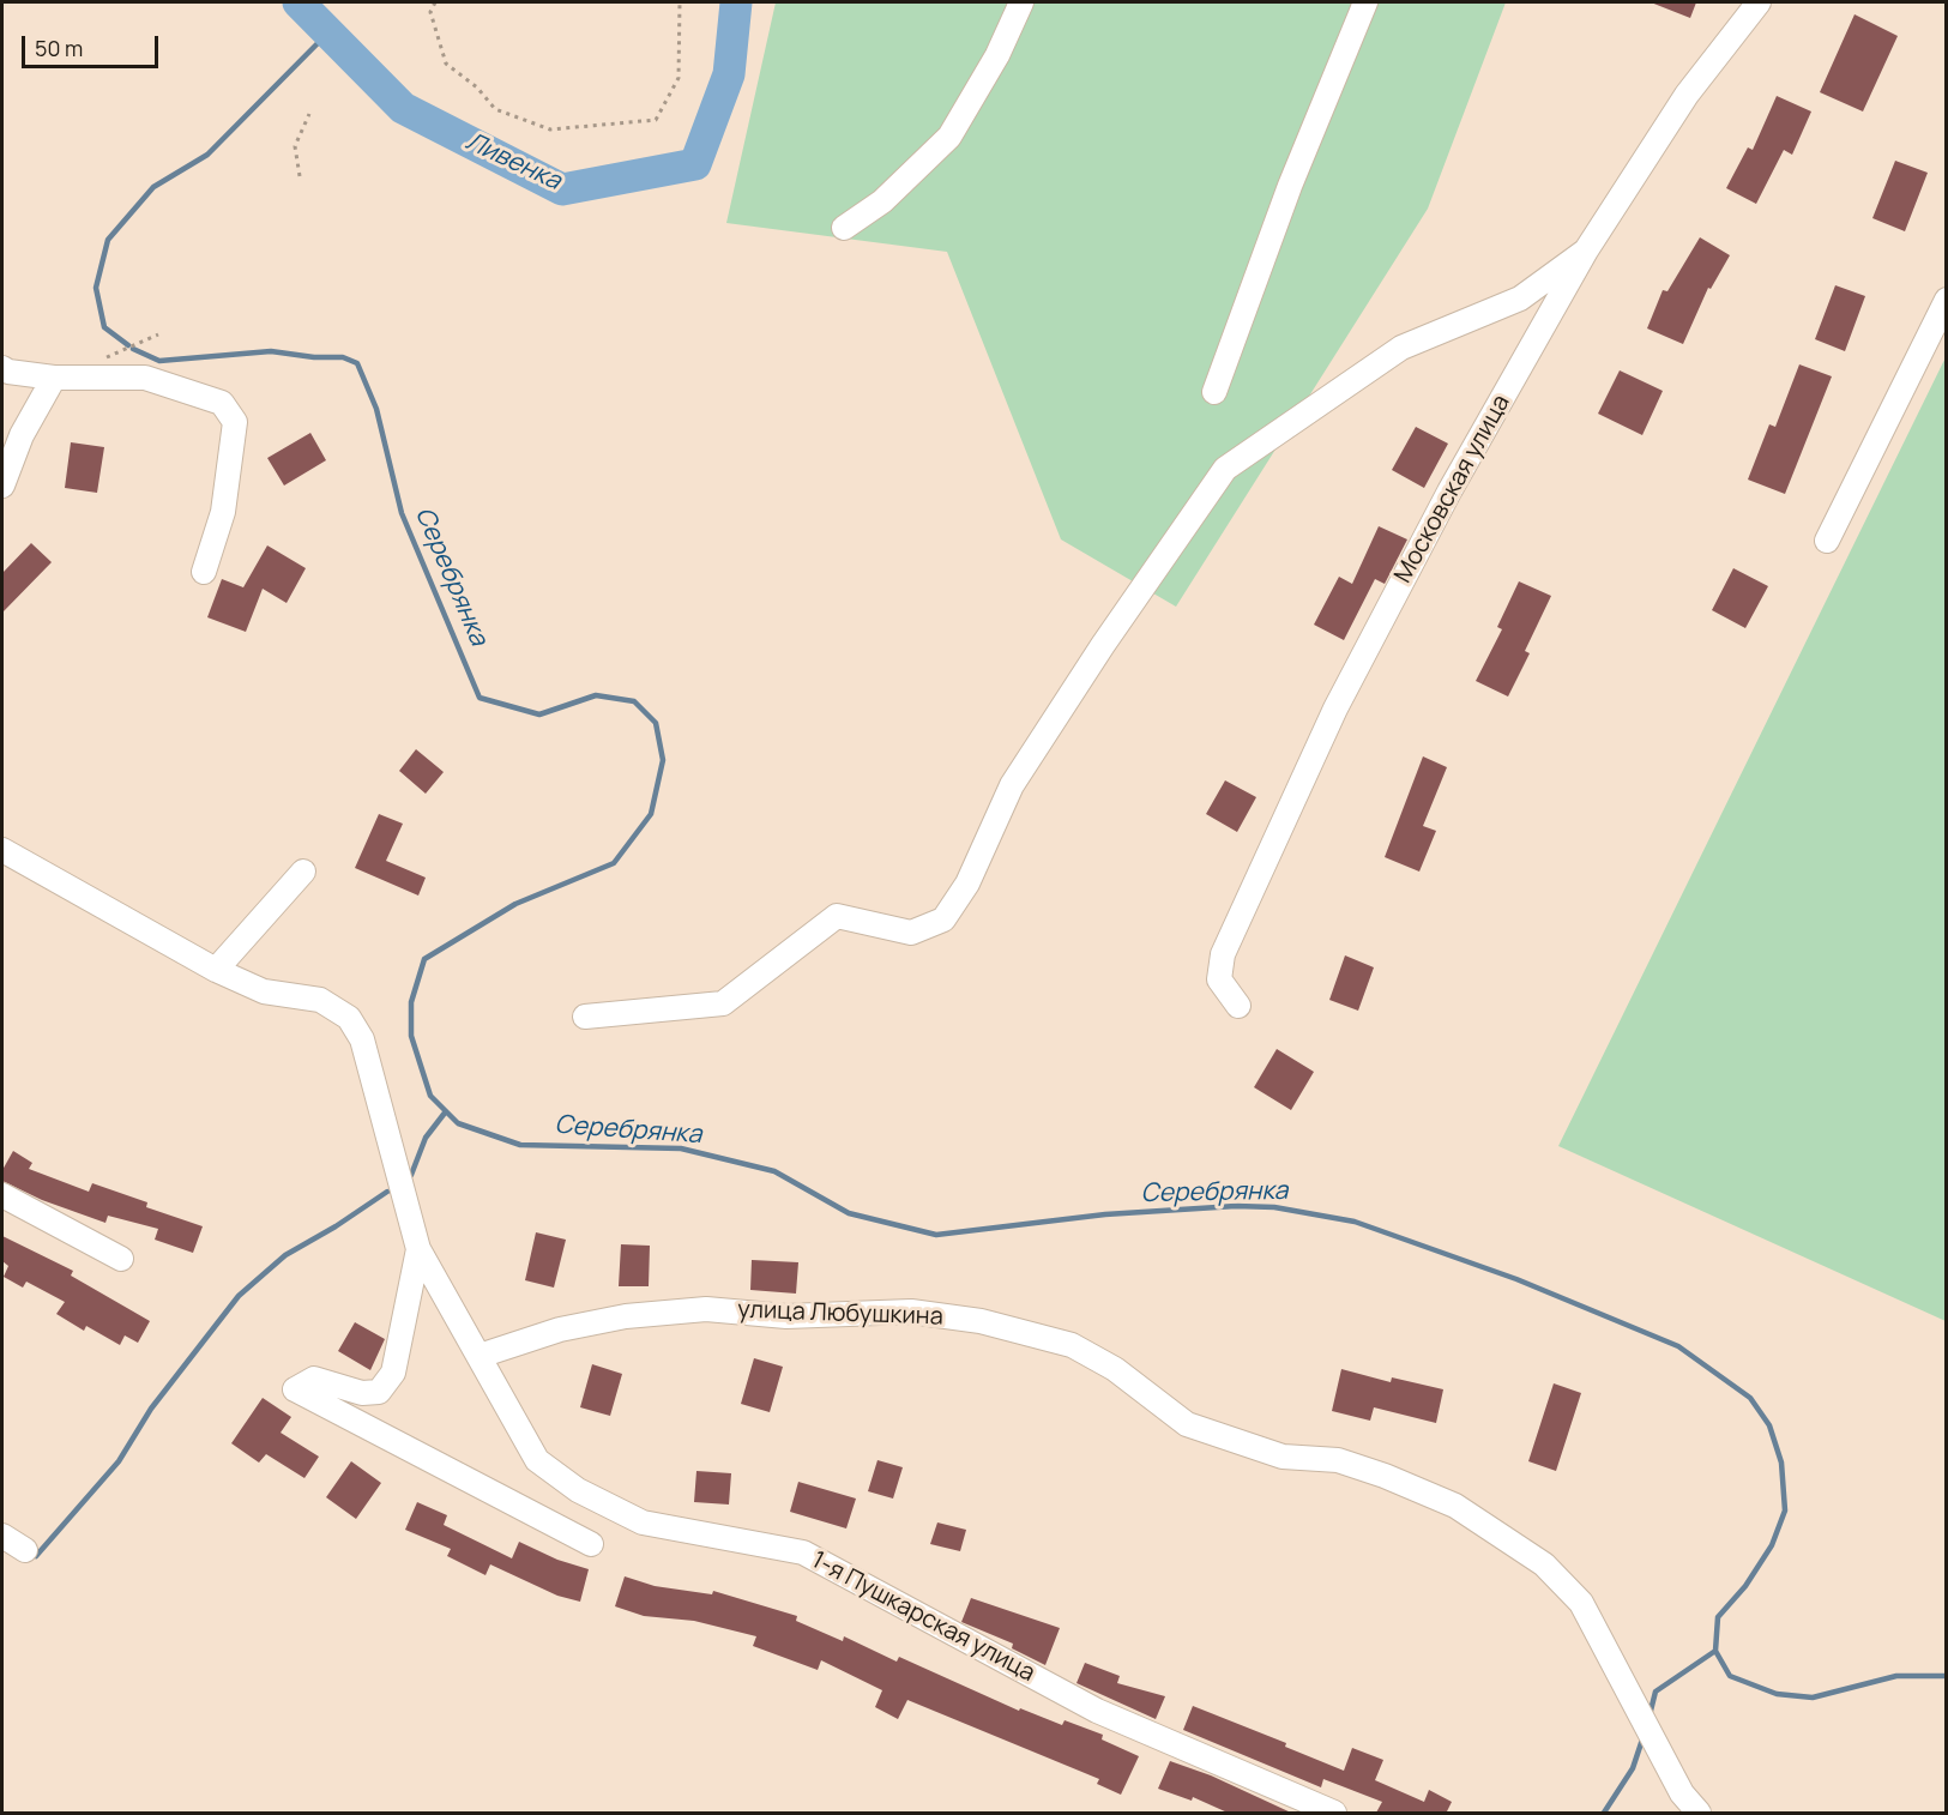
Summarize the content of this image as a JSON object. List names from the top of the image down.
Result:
{
  "streets": {
    "street": ["Московская улица", "улица Любушкина", "1-я Пушкарская улица"]
  },
  "crossings": [
    ["улица Любушкина", "1-я Пушкарская улица"]
  ],
  "water": ["Ливенка", "Серебрянка"],
  "scale_bar": "50 m"
}
